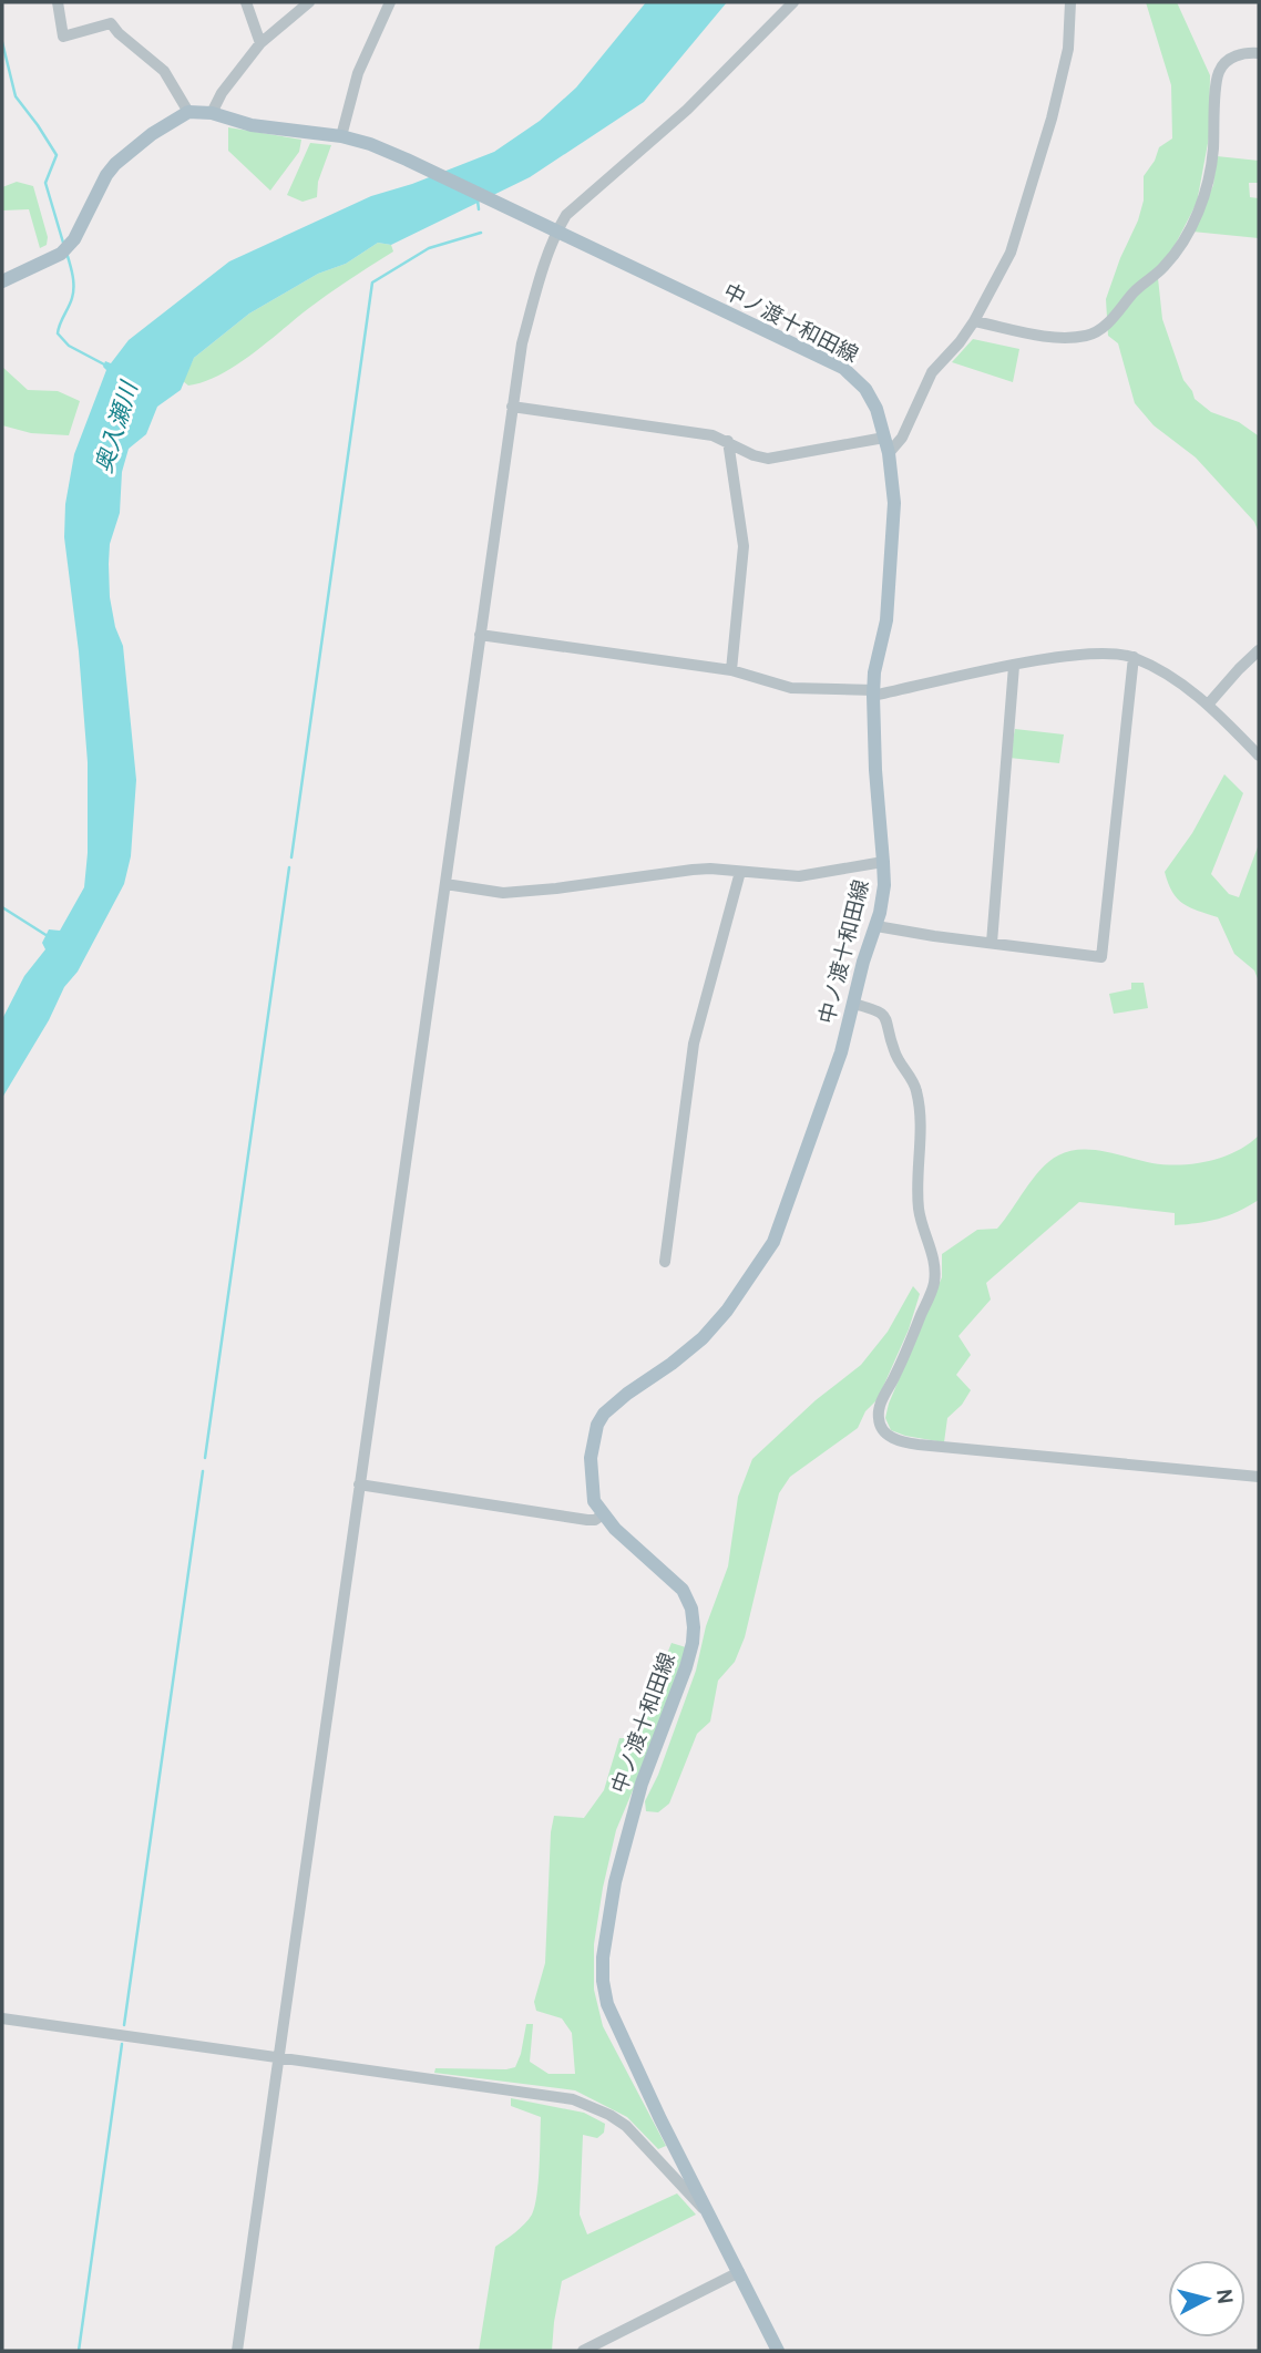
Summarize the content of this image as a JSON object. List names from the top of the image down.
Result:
{
  "streets": {
    "main road": ["中ノ渡十和田線"]
  },
  "water": ["奥入瀬川"],
  "north": "right"
}
